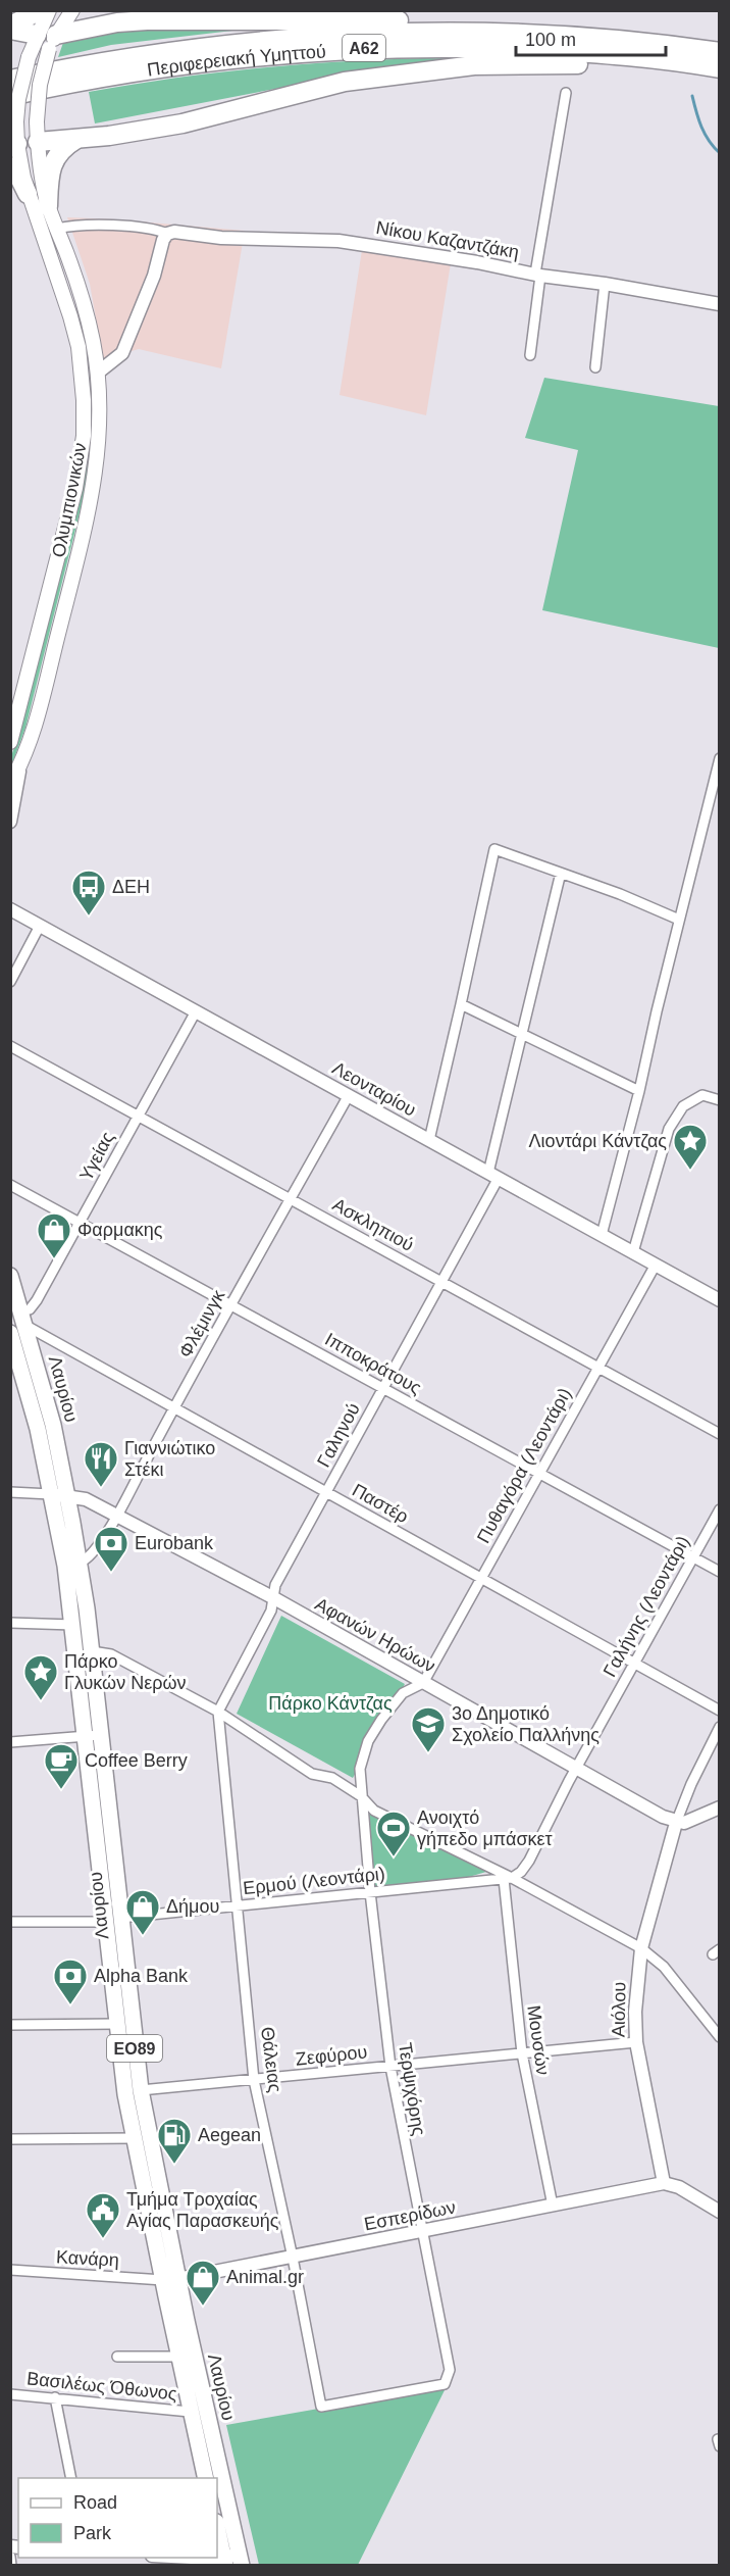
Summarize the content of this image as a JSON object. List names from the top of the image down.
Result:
{
  "streets": {
    "highway": ["Α62", "Περιφερειακή Υμηττού"],
    "main road": ["Ολυμπιονικών", "Λαυρίου", "ΕΟ89"],
    "street": [
      "Νίκου Καζαντζάκη",
      "Λεονταρίου",
      "Υγείας",
      "Ασκληπιού",
      "Φλέμινγκ",
      "Ιπποκράτους",
      "Γαληνού",
      "Πυθαγόρα (Λεοντάρι)",
      "Παστέρ",
      "Γαλήνης (Λεοντάρι)",
      "Αφανών Ηρώων",
      "Ερμού (Λεοντάρι)",
      "Αιόλου",
      "Μουσών",
      "Ζεφύρου",
      "Θάλειας",
      "Τερψιχόρης",
      "Εσπερίδων",
      "Κανάρη",
      "Βασιλέως Όθωνος"
    ]
  },
  "crossings": [
    ["Λεονταρίου", "Υγείας"],
    ["Λεονταρίου", "Φλέμινγκ"],
    ["Λεονταρίου", "Γαληνού"],
    ["Λεονταρίου", "Πυθαγόρα (Λεοντάρι)"],
    ["Υγείας", "Ασκληπιού"],
    ["Υγείας", "Ιπποκράτους"],
    ["Υγείας", "Λαυρίου"],
    ["Υγείας", "Παστέρ"],
    ["Ασκληπιού", "Φλέμινγκ"],
    ["Ασκληπιού", "Γαληνού"],
    ["Ασκληπιού", "Πυθαγόρα (Λεοντάρι)"],
    ["Φλέμινγκ", "Ιπποκράτους"],
    ["Φλέμινγκ", "Λαυρίου"],
    ["Φλέμινγκ", "Παστέρ"],
    ["Φλέμινγκ", "Αφανών Ηρώων"],
    ["Ιπποκράτους", "Γαληνού"],
    ["Ιπποκράτους", "Πυθαγόρα (Λεοντάρι)"],
    ["Ιπποκράτους", "Γαλήνης (Λεοντάρι)"],
    ["Λαυρίου", "Παστέρ"],
    ["Λαυρίου", "Αφανών Ηρώων"],
    ["Λαυρίου", "Ερμού (Λεοντάρι)"],
    ["Λαυρίου", "Ζεφύρου"],
    ["Λαυρίου", "Εσπερίδων"],
    ["Λαυρίου", "Κανάρη"],
    ["Λαυρίου", "Βασιλέως Όθωνος"],
    ["Γαληνού", "Παστέρ"],
    ["Γαληνού", "Αφανών Ηρώων"],
    ["Γαληνού", "Θάλειας"],
    ["Πυθαγόρα (Λεοντάρι)", "Παστέρ"],
    ["Πυθαγόρα (Λεοντάρι)", "Αφανών Ηρώων"],
    ["Πυθαγόρα (Λεοντάρι)", "Τερψιχόρης"],
    ["Παστέρ", "Γαλήνης (Λεοντάρι)"],
    ["Γαλήνης (Λεοντάρι)", "Αφανών Ηρώων"],
    ["Γαλήνης (Λεοντάρι)", "Ερμού (Λεοντάρι)"],
    ["Γαλήνης (Λεοντάρι)", "Μουσών"],
    ["Αφανών Ηρώων", "Αιόλου"],
    ["Αφανών Ηρώων", "Τερψιχόρης"],
    ["Ερμού (Λεοντάρι)", "Μουσών"],
    ["Ερμού (Λεοντάρι)", "Θάλειας"],
    ["Ερμού (Λεοντάρι)", "Τερψιχόρης"],
    ["Αιόλου", "Ζεφύρου"],
    ["Αιόλου", "Εσπερίδων"],
    ["Μουσών", "Ζεφύρου"],
    ["Μουσών", "Εσπερίδων"],
    ["Ζεφύρου", "Θάλειας"],
    ["Ζεφύρου", "Τερψιχόρης"],
    ["Θάλειας", "Τερψιχόρης"],
    ["Θάλειας", "Εσπερίδων"],
    ["Τερψιχόρης", "Εσπερίδων"],
    ["Εσπερίδων", "Κανάρη"]
  ],
  "parks": ["Πάρκο Κάντζας"],
  "places": {
    "bus stop": ["ΔΕΗ"],
    "place": ["Λιοντάρι Κάντζας", "Πάρκο Γλυκών Νερών"],
    "shop": ["Φαρμακης", "Δήμου", "Animal.gr"],
    "restaurant": ["Γιαννιώτικο Στέκι"],
    "bank": ["Eurobank", "Alpha Bank"],
    "school or university": ["3ο Δημοτικό Σχολείο Παλλήνης"],
    "cafe": ["Coffee Berry"],
    "sports": ["Ανοιχτό γήπεδο μπάσκετ"],
    "fuel station": ["Aegean"],
    "public building": ["Τμήμα Τροχαίας Αγίας Παρασκευής"]
  },
  "legend": ["Road", "Park"],
  "scale_bar": "100 m"
}
